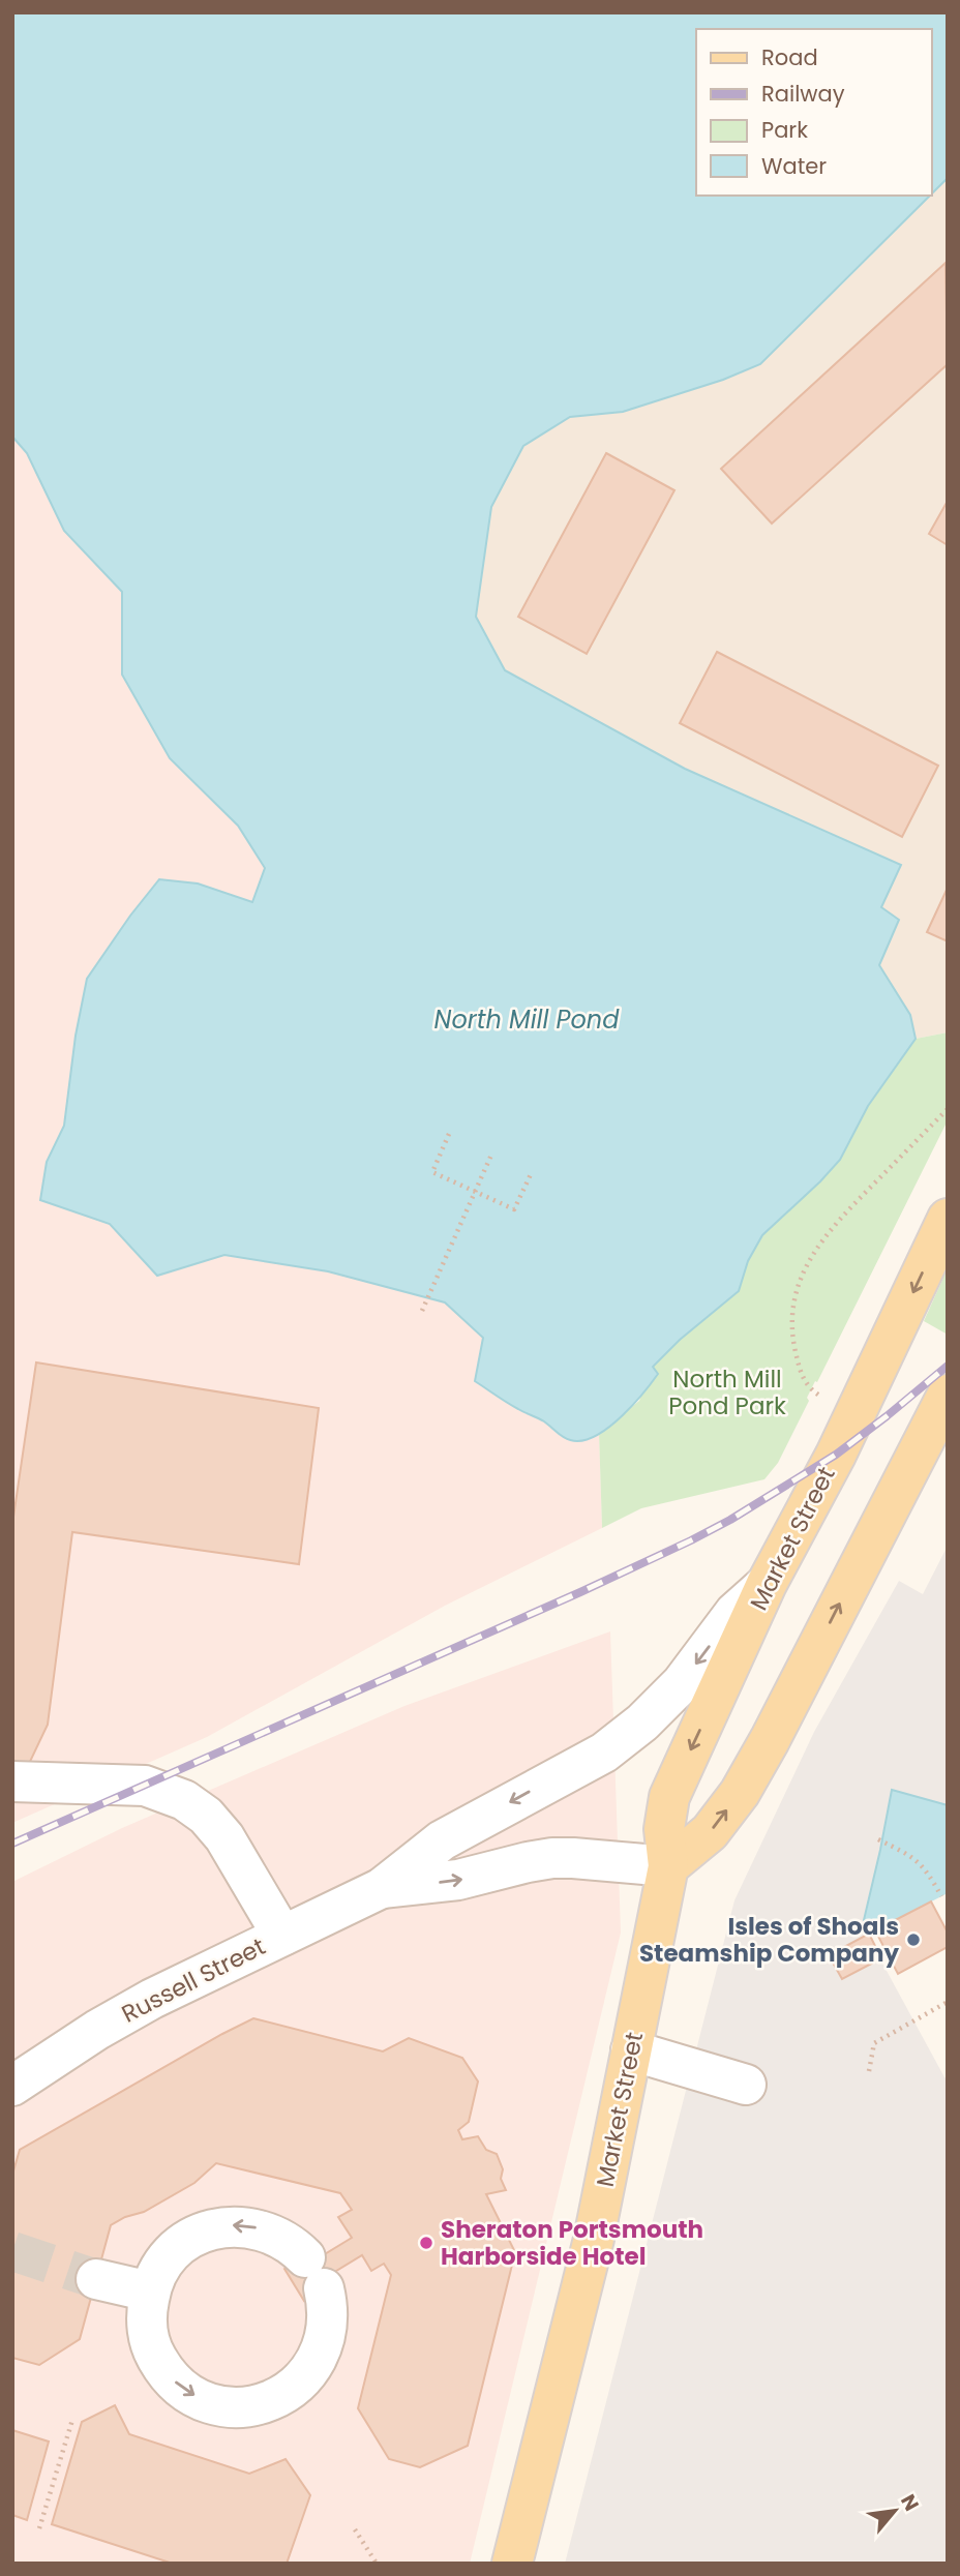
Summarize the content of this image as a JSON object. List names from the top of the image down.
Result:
{
  "streets": {
    "main road": ["Market Street"],
    "street": ["Russell Street"]
  },
  "water": ["North Mill Pond"],
  "parks": ["North Mill Pond Park"],
  "places": ["Isles of Shoals Steamship Company", "Sheraton Portsmouth Harborside Hotel"],
  "legend": [
    "Road",
    "Railway",
    "Park",
    "Water"
  ],
  "north": "top right"
}
